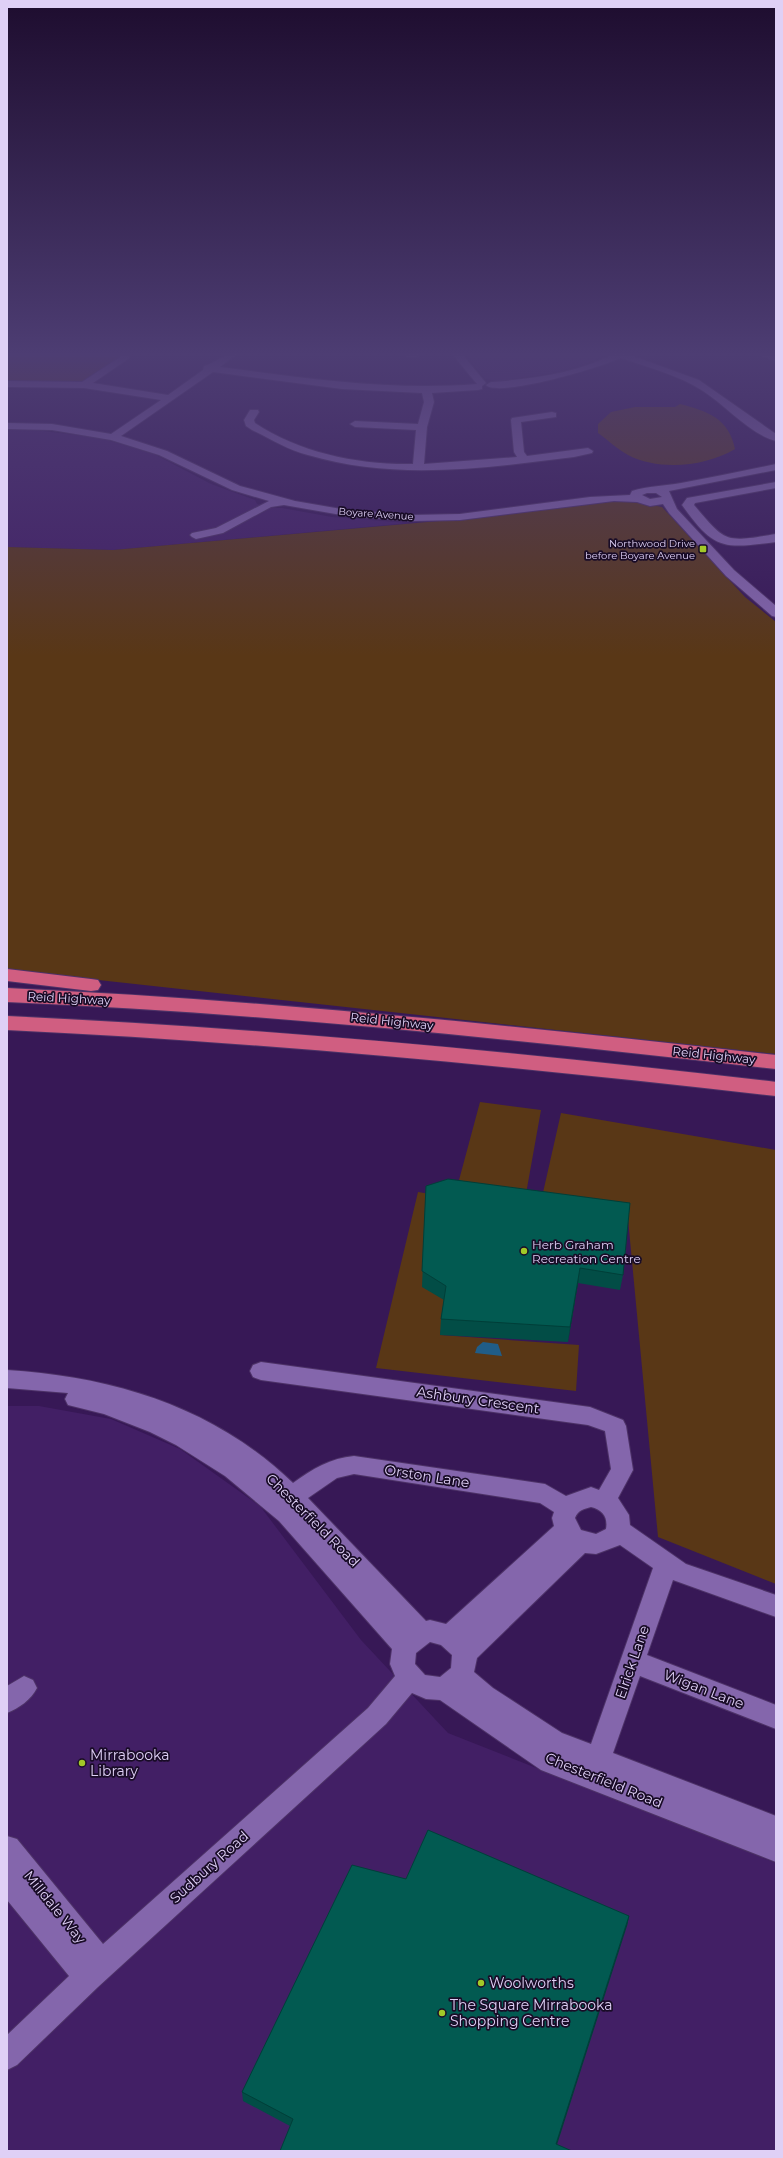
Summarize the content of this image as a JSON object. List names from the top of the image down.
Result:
{
  "streets": {
    "highway": ["Reid Highway"],
    "street": [
      "Boyare Avenue",
      "Ashbury Crescent",
      "Orston Lane",
      "Chesterfield Road",
      "Elrick Lane",
      "Wigan Lane",
      "Sudbury Road",
      "Milldale Way"
    ]
  },
  "crossings": [
    ["Ashbury Crescent", "Orston Lane"],
    ["Orston Lane", "Chesterfield Road"],
    ["Chesterfield Road", "Elrick Lane"],
    ["Chesterfield Road", "Sudbury Road"],
    ["Elrick Lane", "Wigan Lane"],
    ["Sudbury Road", "Milldale Way"]
  ],
  "places": {
    "transit": ["Northwood Drive before Boyare Avenue"],
    "other": [
      "Herb Graham Recreation Centre",
      "Mirrabooka Library",
      "Woolworths",
      "The Square Mirrabooka Shopping Centre"
    ]
  }
}
